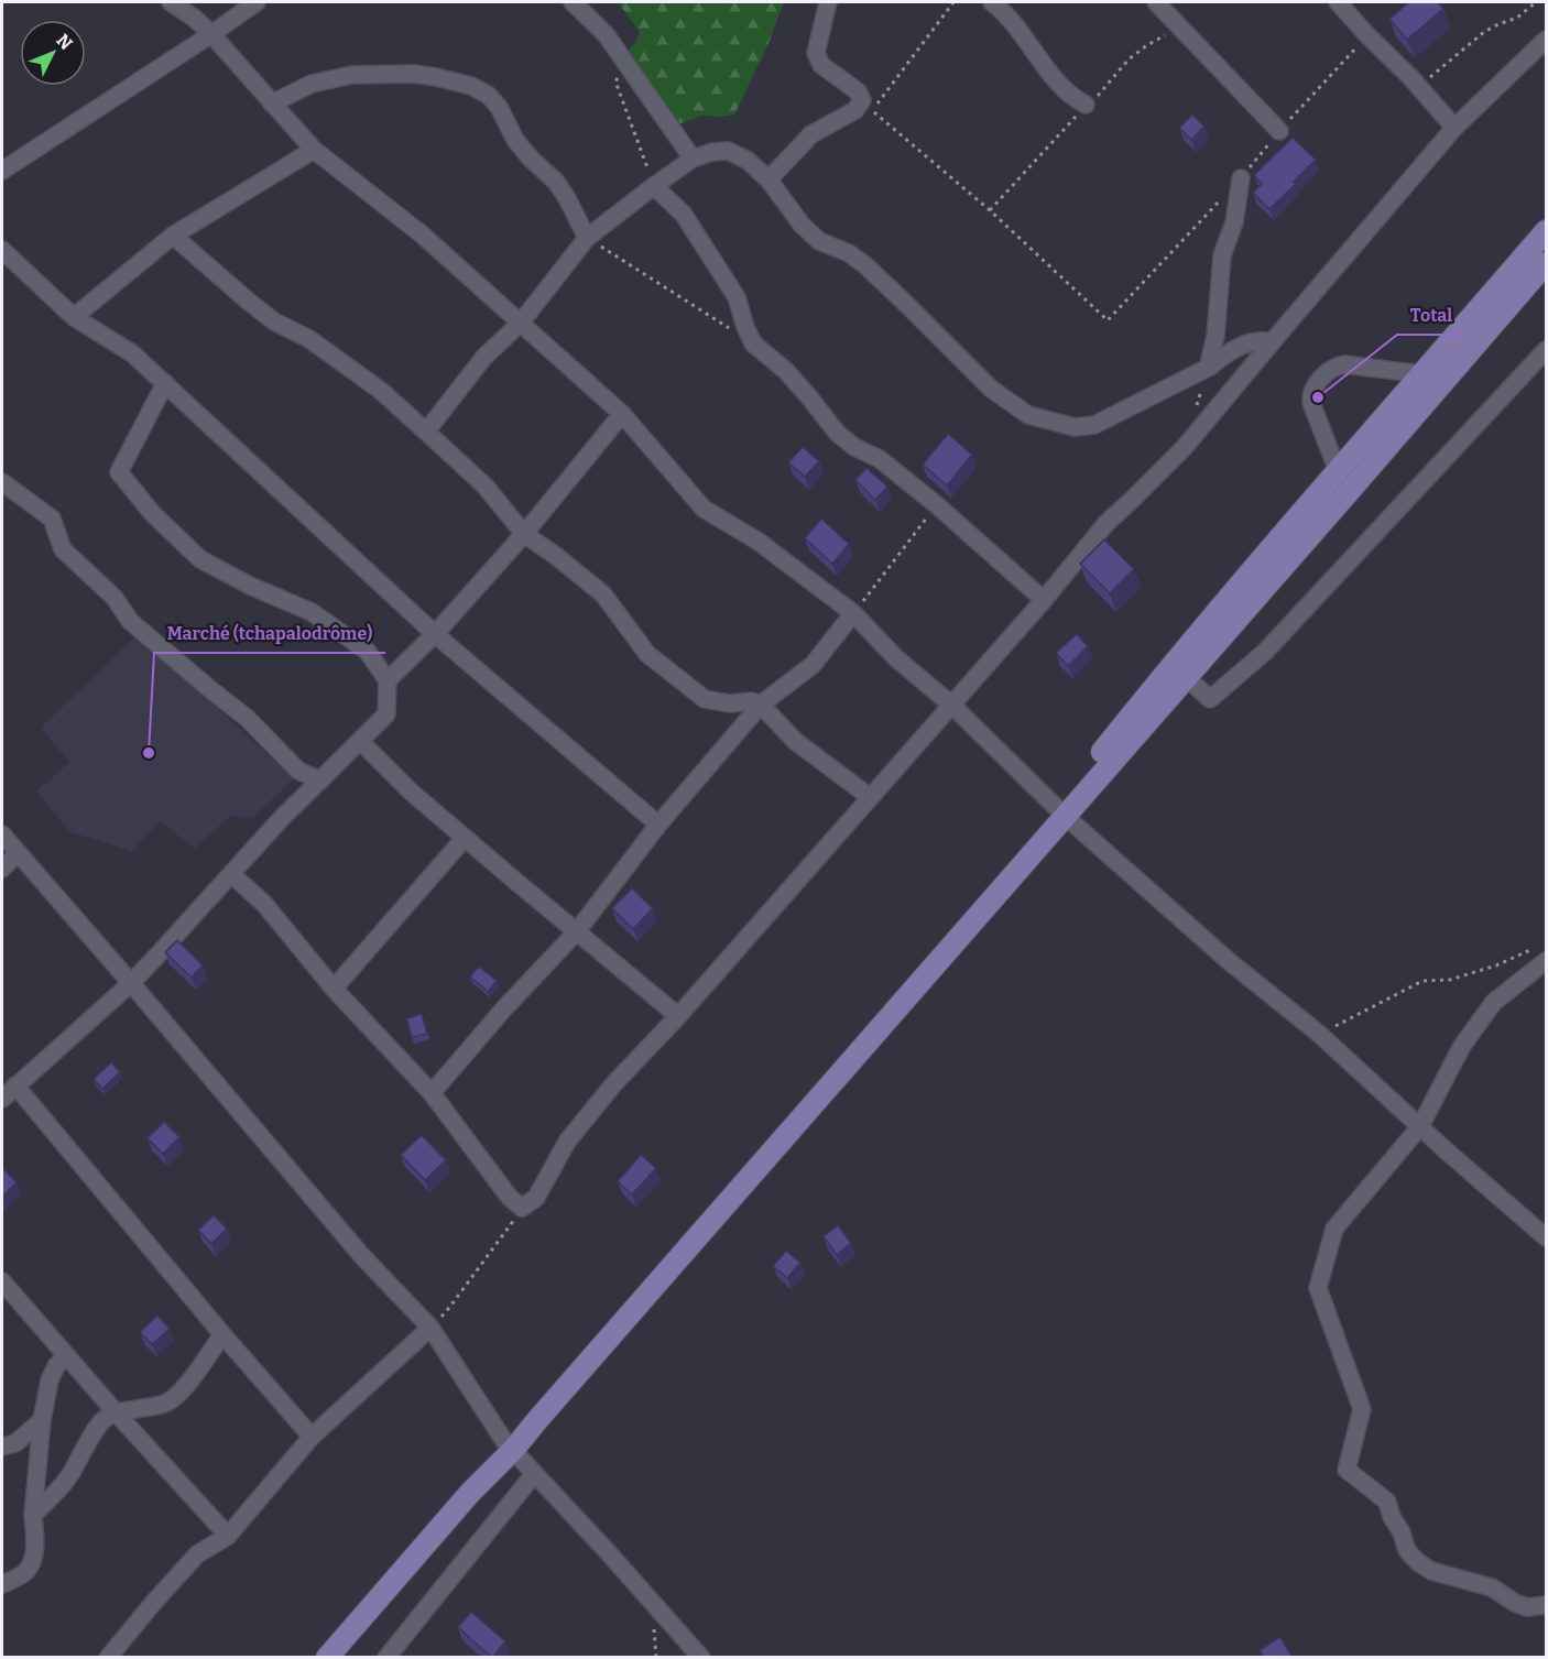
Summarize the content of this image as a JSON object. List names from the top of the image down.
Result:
{
  "places": ["Total", "Marché (tchapalodrôme)"],
  "north": "top right"
}
